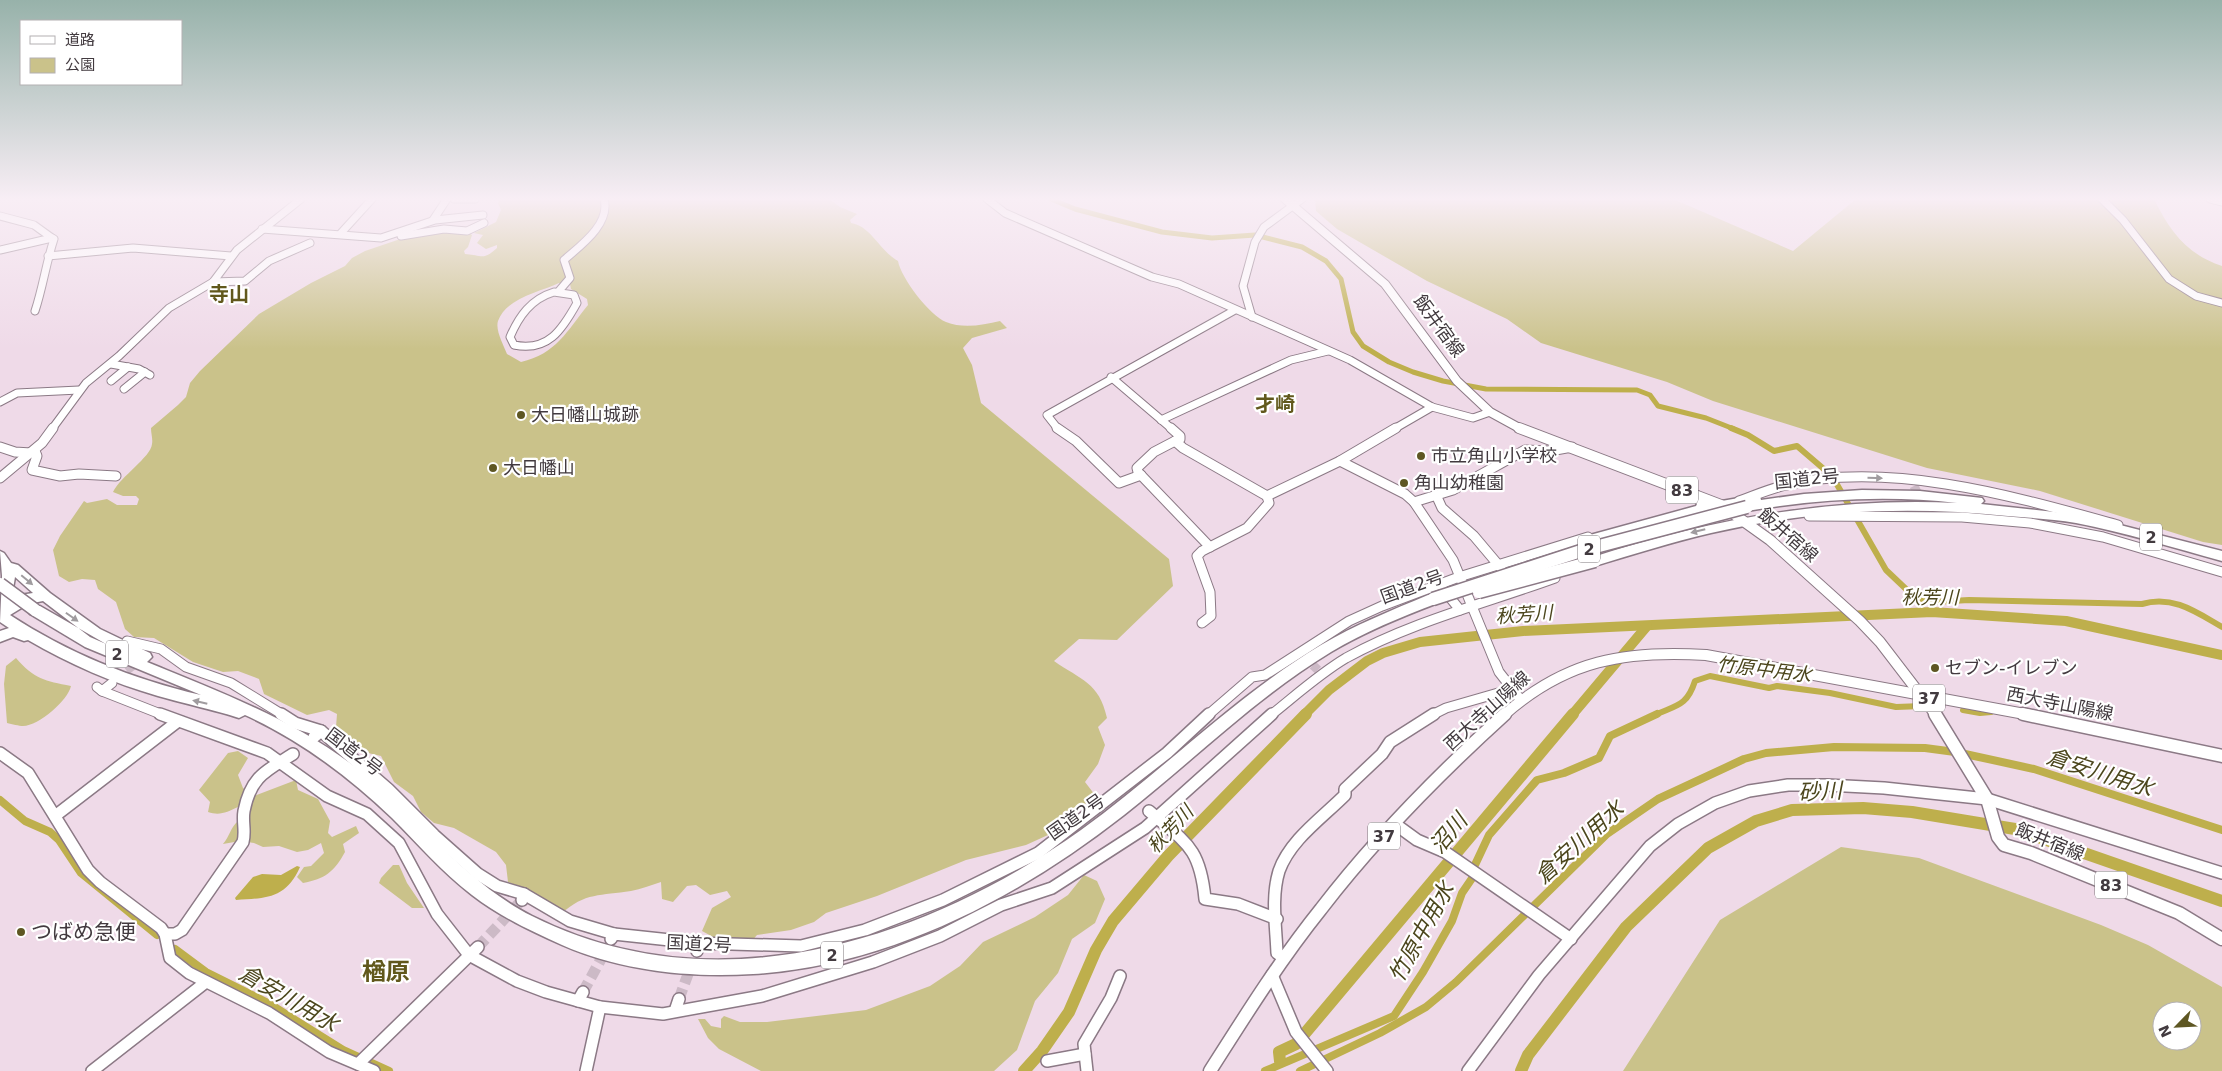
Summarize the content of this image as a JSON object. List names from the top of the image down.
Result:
{
  "streets": {
    "highway": ["国道2号", "2"],
    "main road": [
      "飯井宿線",
      "83",
      "37",
      "西大寺山陽線"
    ]
  },
  "crossings": [
    ["飯井宿線", "西大寺山陽線"]
  ],
  "districts": ["寺山", "才崎", "楢原"],
  "water": [
    "秋芳川",
    "竹原中用水",
    "倉安川用水",
    "砂川",
    "沼川"
  ],
  "places": [
    "大日幡山城跡",
    "市立角山小学校",
    "大日幡山",
    "角山幼稚園",
    "セブン-イレブン",
    "つばめ急便"
  ],
  "legend": ["道路", "公園"],
  "north": "bottom left"
}
